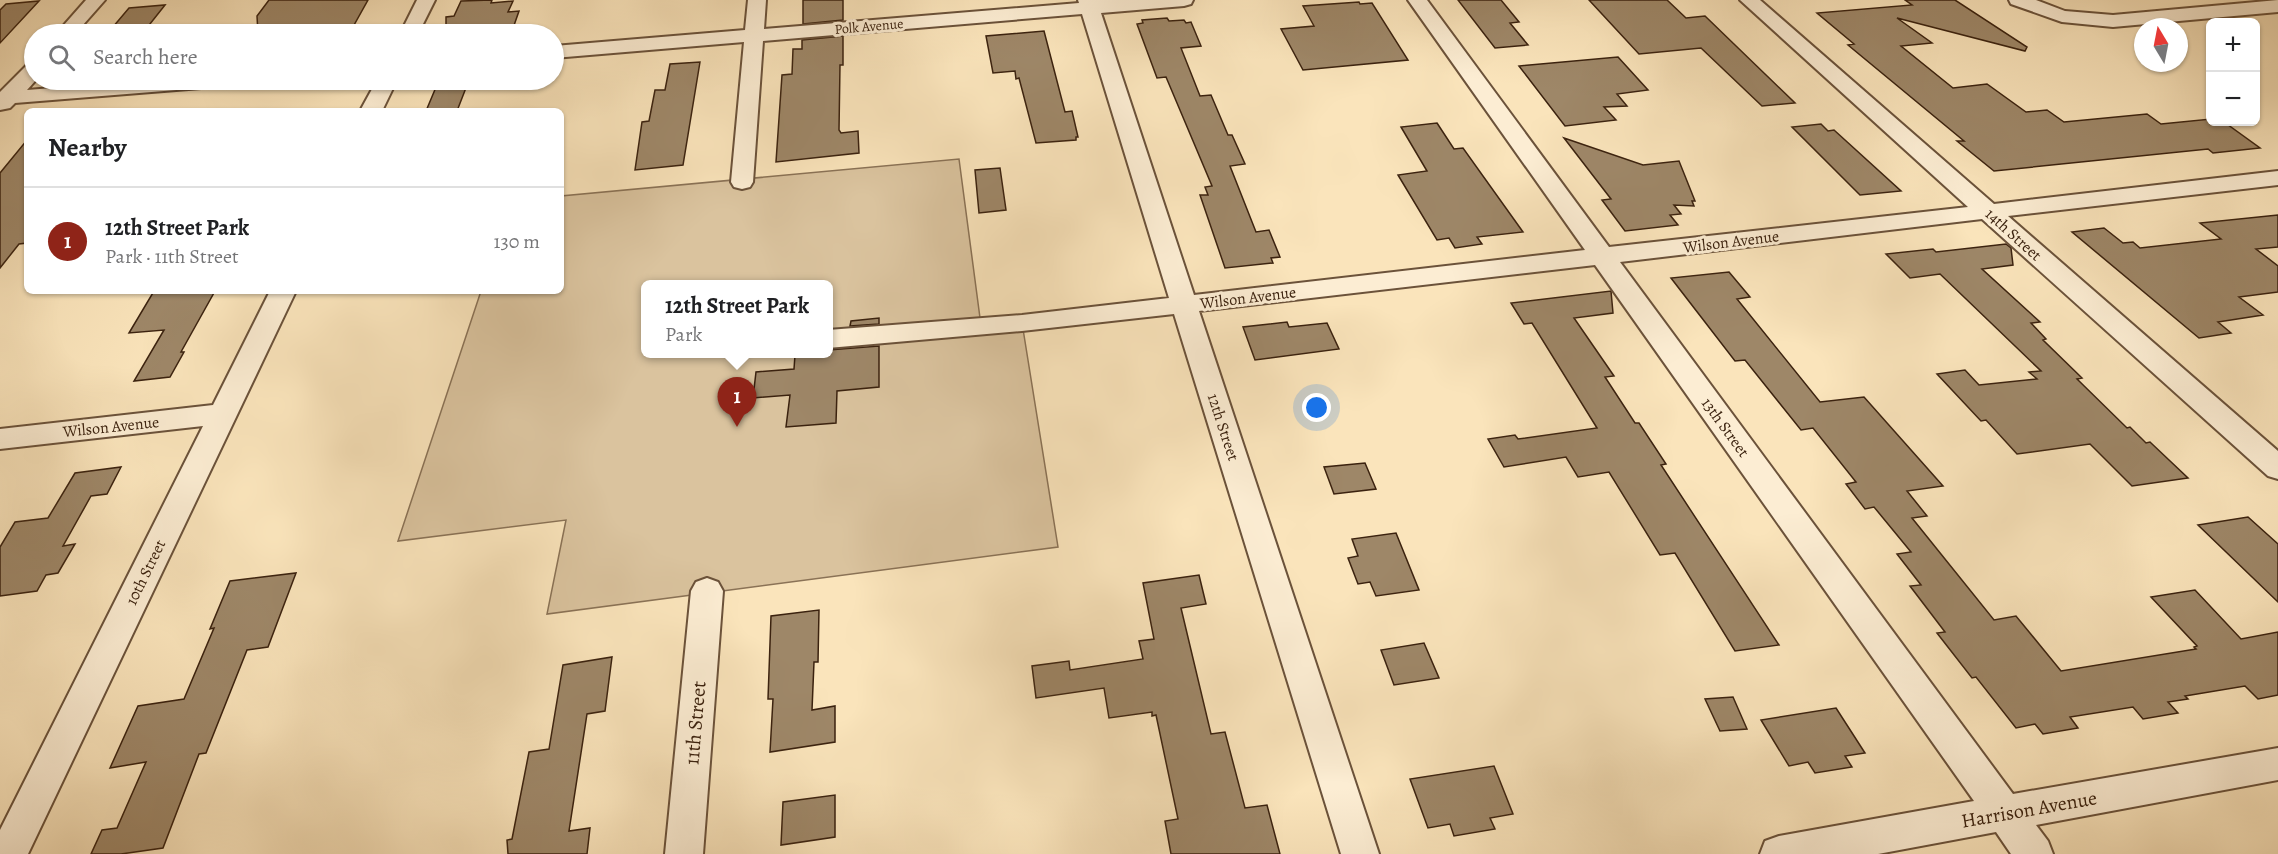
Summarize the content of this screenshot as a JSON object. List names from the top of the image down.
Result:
{
  "streets": {
    "street": [
      "Polk Avenue",
      "14th Street",
      "Wilson Avenue",
      "12th Street",
      "13th Street",
      "10th Street",
      "11th Street",
      "Harrison Avenue"
    ]
  },
  "crossings": [
    ["Polk Avenue", "12th Street"],
    ["14th Street", "Wilson Avenue"],
    ["Wilson Avenue", "12th Street"],
    ["Wilson Avenue", "13th Street"],
    ["Wilson Avenue", "10th Street"],
    ["13th Street", "Harrison Avenue"]
  ],
  "north": "top",
  "page": {
    "map_buttons": ["+", "−"],
    "search": "Search here",
    "heading": "Nearby",
    "list": [
      {
        "mark": "1",
        "name": "12th Street Park",
        "note": "Park · 11th Street",
        "value": "130 m"
      }
    ],
    "popup": ["12th Street Park", "Park"],
    "pins": "1"
  }
}
